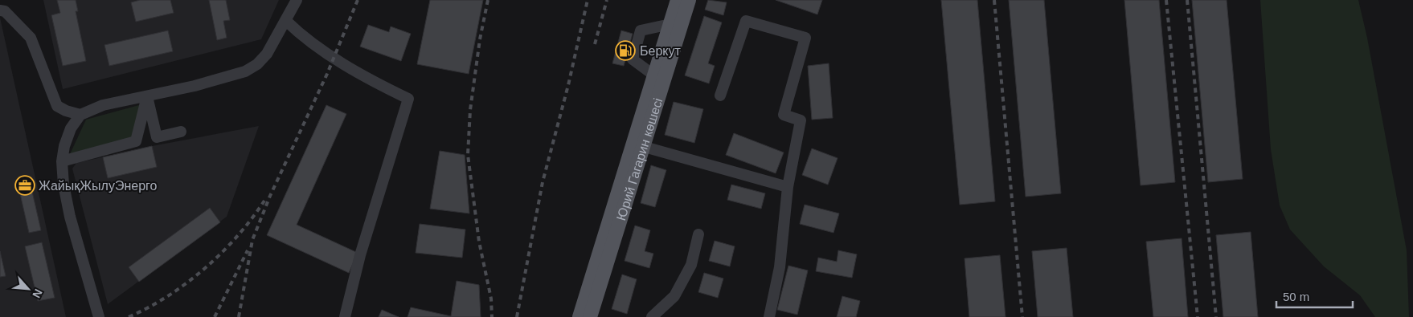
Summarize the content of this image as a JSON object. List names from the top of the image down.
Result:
{
  "streets": {
    "main road": ["Юрий Гагарин көшесі"]
  },
  "places": {
    "fuel station": ["Беркут"],
    "office": ["ЖайықЖылуЭнерго"]
  },
  "scale_bar": "50 m",
  "north": "bottom right"
}
